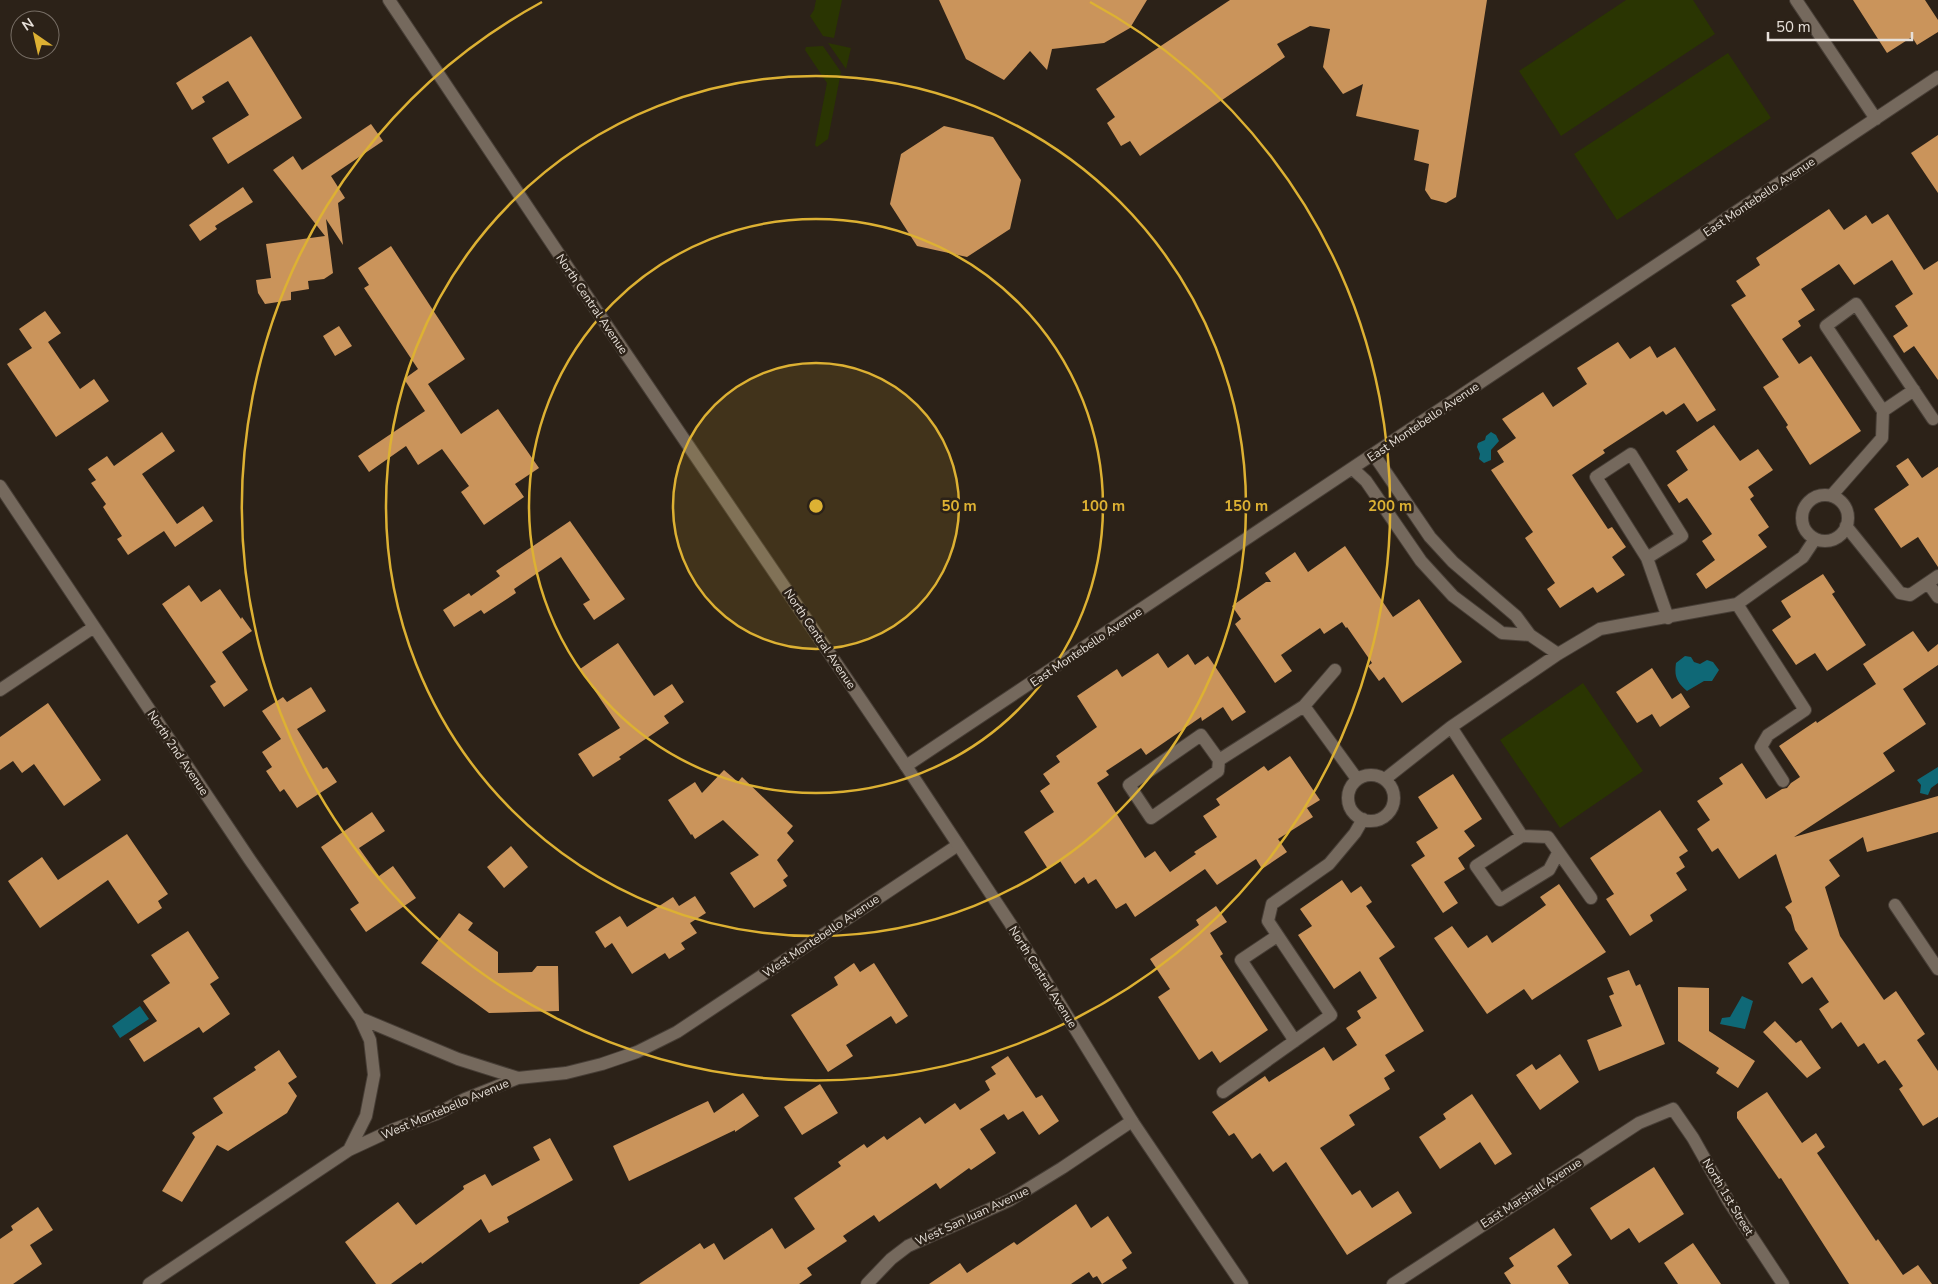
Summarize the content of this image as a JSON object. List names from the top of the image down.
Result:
{
  "streets": {
    "street": [
      "East Montebello Avenue",
      "North Central Avenue",
      "North 2nd Avenue",
      "West Montebello Avenue",
      "East Marshall Avenue",
      "North 1st Street",
      "West San Juan Avenue"
    ]
  },
  "crossings": [
    ["East Montebello Avenue", "North Central Avenue"],
    ["North Central Avenue", "West Montebello Avenue"],
    ["North Central Avenue", "West San Juan Avenue"],
    ["North 2nd Avenue", "West Montebello Avenue"],
    ["East Marshall Avenue", "North 1st Street"]
  ],
  "scale_bar": "50 m",
  "north": "top left",
  "rings": [
    "50 m",
    "100 m",
    "150 m",
    "200 m"
  ]
}
